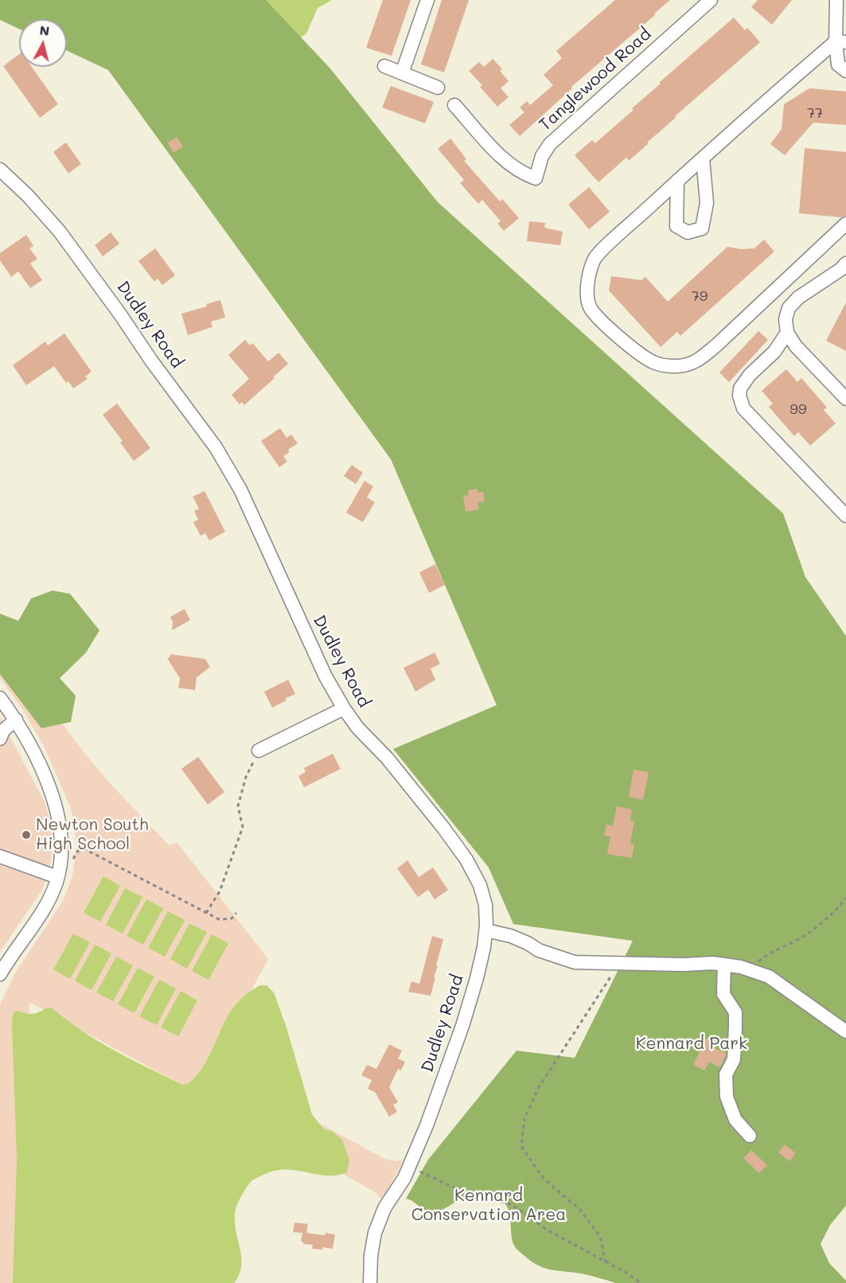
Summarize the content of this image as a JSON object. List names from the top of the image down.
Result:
{
  "streets": {
    "street": ["Tanglewood Road", "Dudley Road"]
  },
  "parks": ["Kennard Park", "Kennard Conservation Area"],
  "places": ["Newton South High School"],
  "house_numbers": ["77", "79", "99"],
  "north": "top"
}
